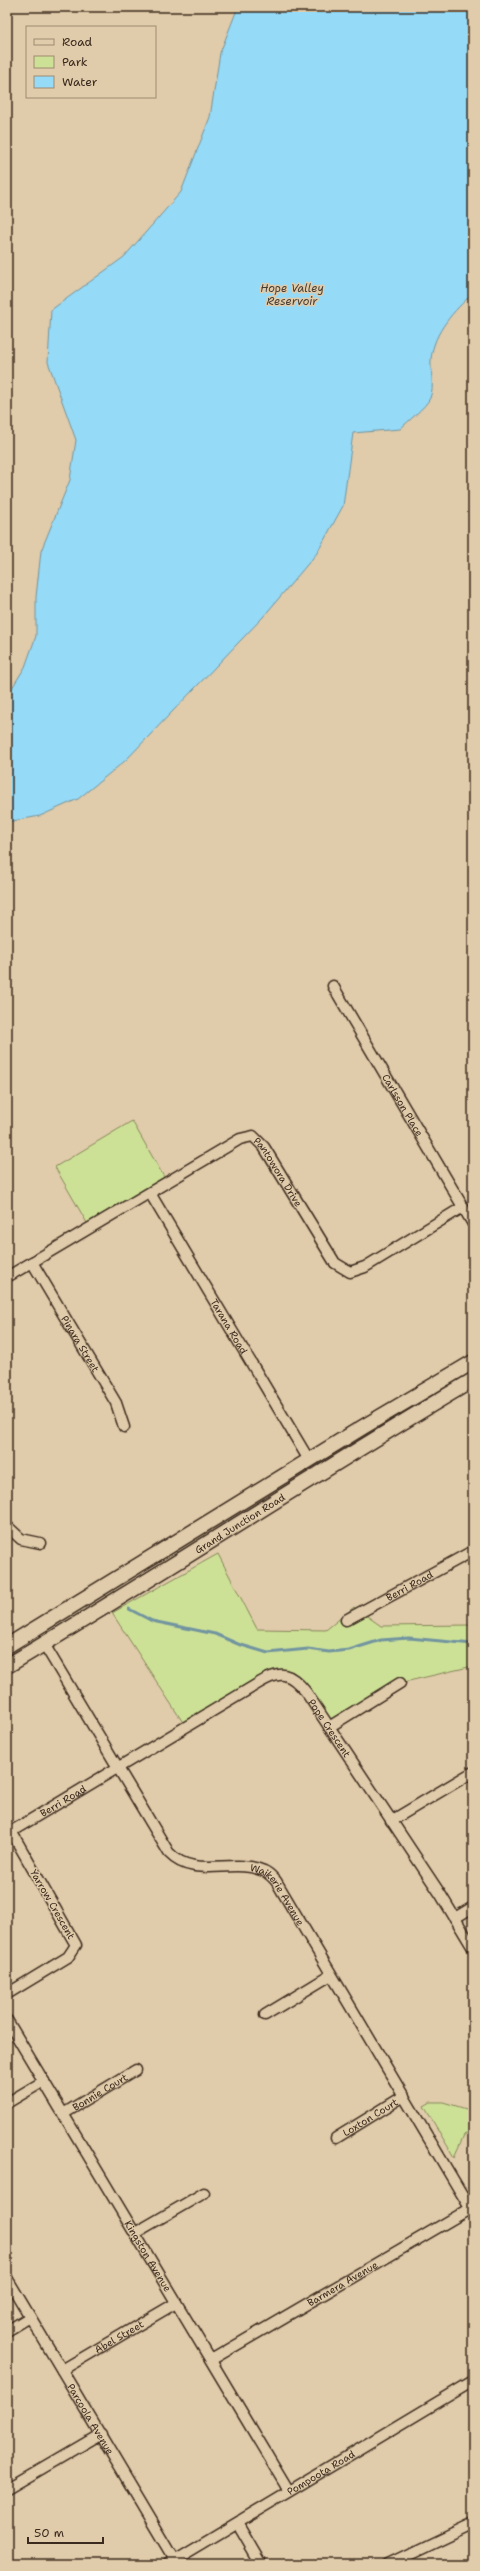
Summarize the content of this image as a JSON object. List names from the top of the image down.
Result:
{
  "streets": {
    "main road": ["Grand Junction Road"],
    "street": [
      "Carlsson Place",
      "Pantowora Drive",
      "Tarana Road",
      "Pinara Street",
      "Berri Road",
      "Pope Crescent",
      "Waikerie Avenue",
      "Yarrow Crescent",
      "Bonnie Court",
      "Loxton Court",
      "Kingston Avenue",
      "Barmera Avenue",
      "Abel Street",
      "Parcoola Avenue",
      "Pompoota Road"
    ]
  },
  "crossings": [
    ["Carlsson Place", "Pantowora Drive"],
    ["Pantowora Drive", "Tarana Road"],
    ["Pantowora Drive", "Pinara Street"],
    ["Tarana Road", "Grand Junction Road"],
    ["Grand Junction Road", "Waikerie Avenue"],
    ["Berri Road", "Pope Crescent"],
    ["Berri Road", "Waikerie Avenue"],
    ["Berri Road", "Yarrow Crescent"],
    ["Pope Crescent", "Waikerie Avenue"],
    ["Waikerie Avenue", "Loxton Court"],
    ["Waikerie Avenue", "Barmera Avenue"],
    ["Bonnie Court", "Kingston Avenue"],
    ["Kingston Avenue", "Barmera Avenue"],
    ["Kingston Avenue", "Abel Street"],
    ["Kingston Avenue", "Pompoota Road"],
    ["Abel Street", "Parcoola Avenue"],
    ["Parcoola Avenue", "Pompoota Road"]
  ],
  "water": ["Hope Valley Reservoir"],
  "legend": ["Road", "Park", "Water"],
  "scale_bar": "50 m"
}
